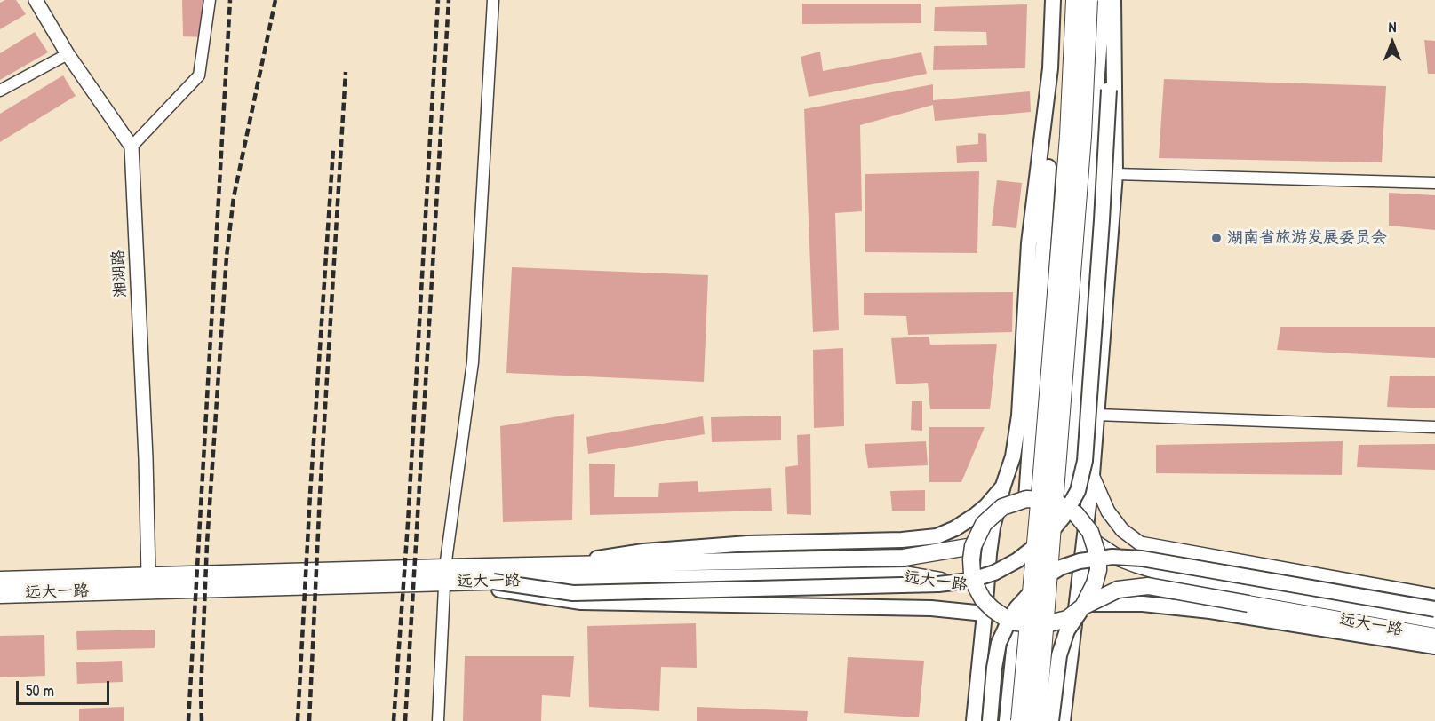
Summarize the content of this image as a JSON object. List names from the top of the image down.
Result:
{
  "streets": {
    "main road": ["远大一路"],
    "street": ["湘湖路"]
  },
  "crossings": [
    ["湘湖路", "远大一路"]
  ],
  "places": ["湖南省旅游发展委员会"],
  "scale_bar": "50 m",
  "north": "top"
}
